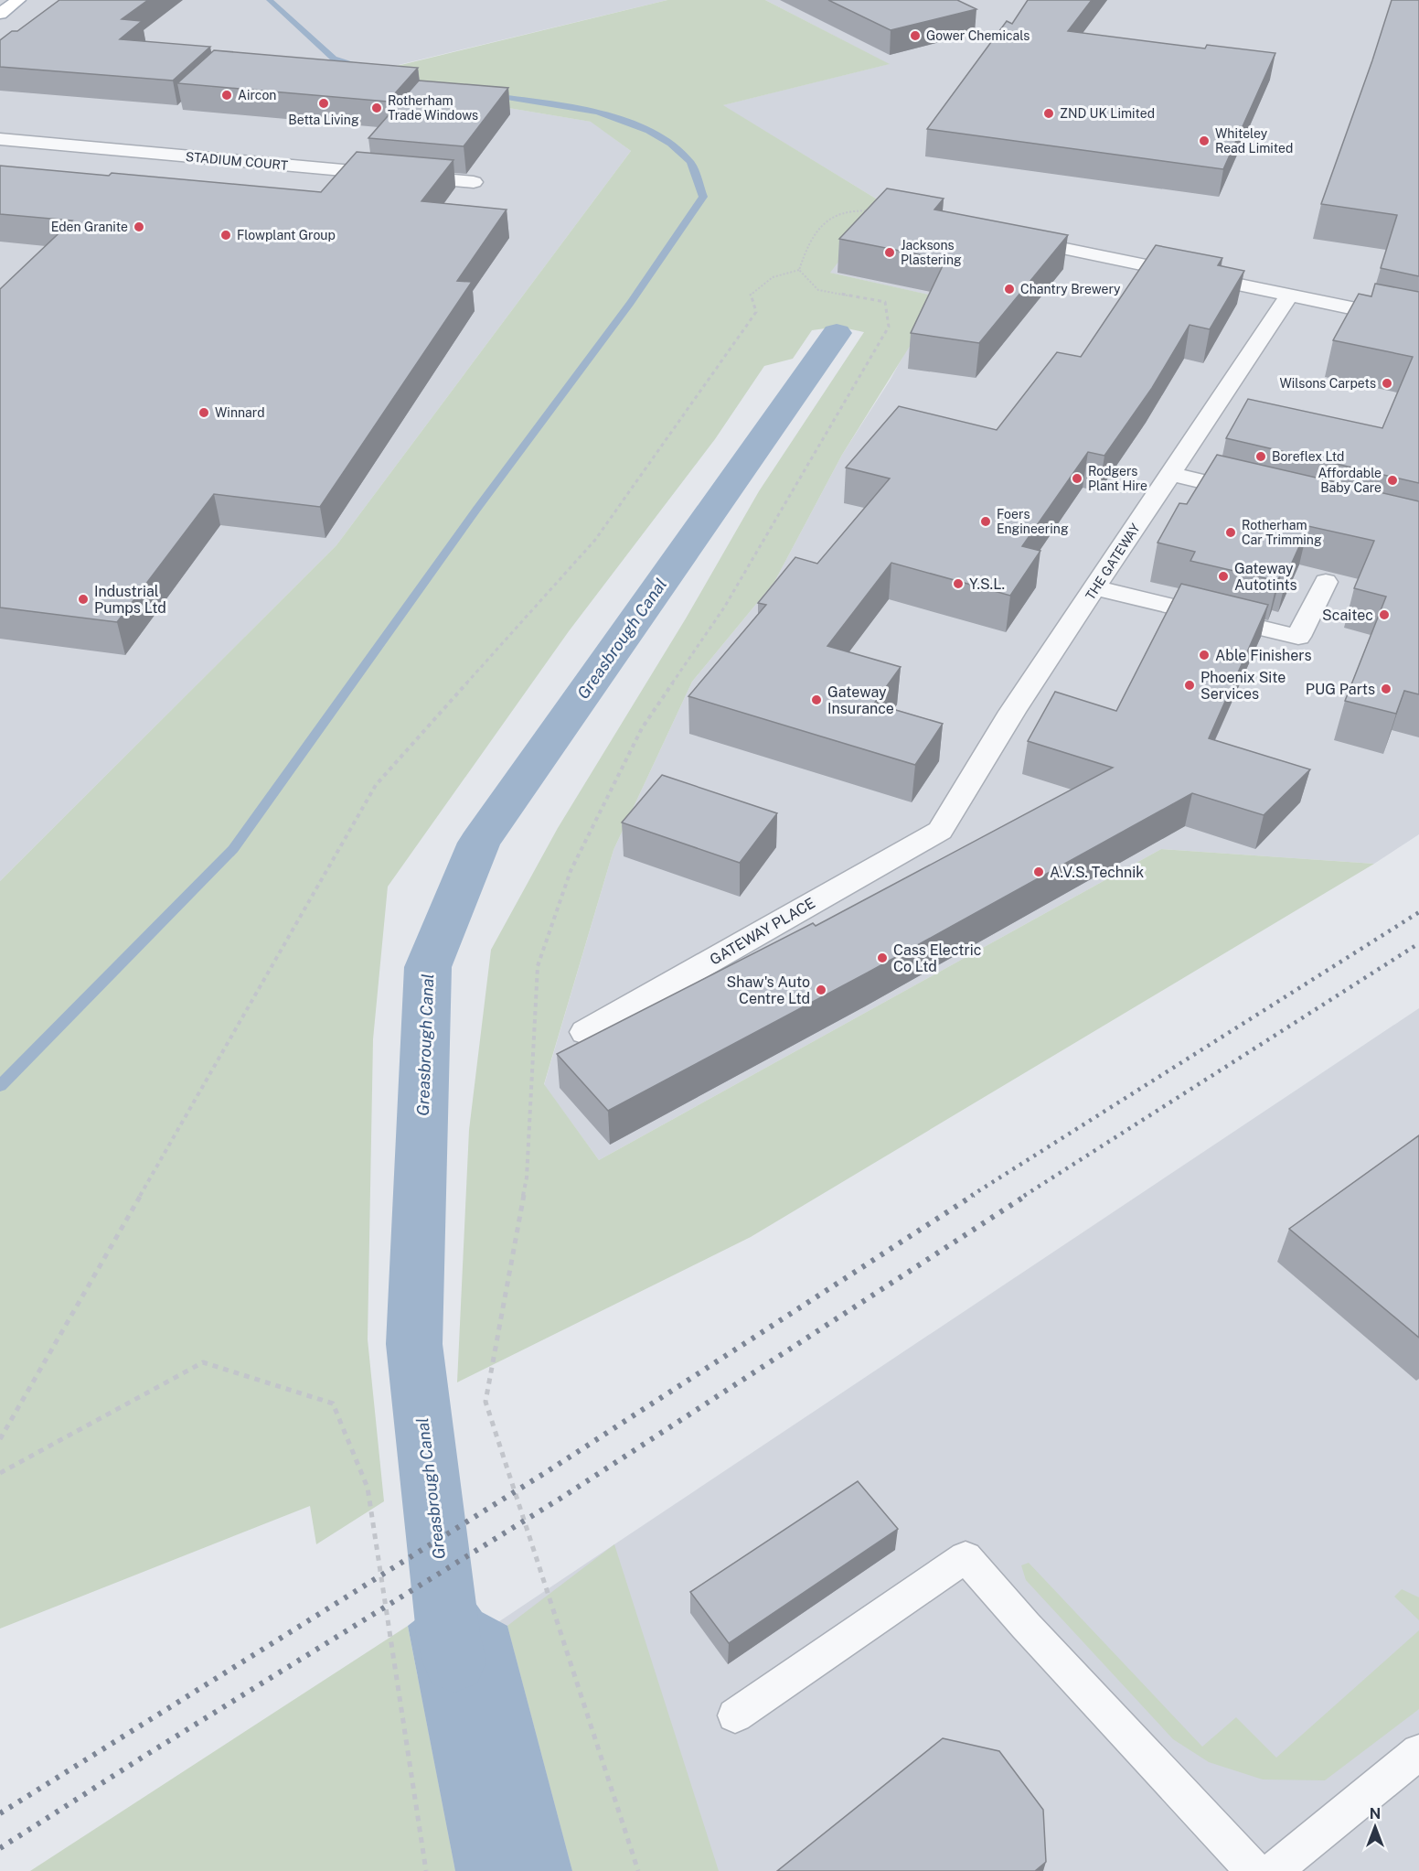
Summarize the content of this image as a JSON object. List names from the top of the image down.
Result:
{
  "streets": {
    "street": ["STADIUM COURT", "THE GATEWAY", "GATEWAY PLACE"]
  },
  "crossings": [
    ["THE GATEWAY", "GATEWAY PLACE"]
  ],
  "water": ["Greasbrough Canal"],
  "places": [
    "Gower Chemicals",
    "Aircon",
    "Betta Living",
    "Rotherham Trade Windows",
    "ZND UK Limited",
    "Whiteley Read Limited",
    "Eden Granite",
    "Flowplant Group",
    "Jacksons Plastering",
    "Chantry Brewery",
    "Wilsons Carpets",
    "Winnard",
    "Boreflex Ltd",
    "Rodgers Plant Hire",
    "Affordable Baby Care",
    "Foers Engineering",
    "Rotherham Car Trimming",
    "Gateway Autotints",
    "Y.S.L.",
    "Industrial Pumps Ltd",
    "Scaitec",
    "Able Finishers",
    "Phoenix Site Services",
    "PUG Parts",
    "Gateway Insurance",
    "A.V.S. Technik",
    "Cass Electric Co Ltd",
    "Shaw's Auto Centre Ltd"
  ],
  "north": "top"
}
